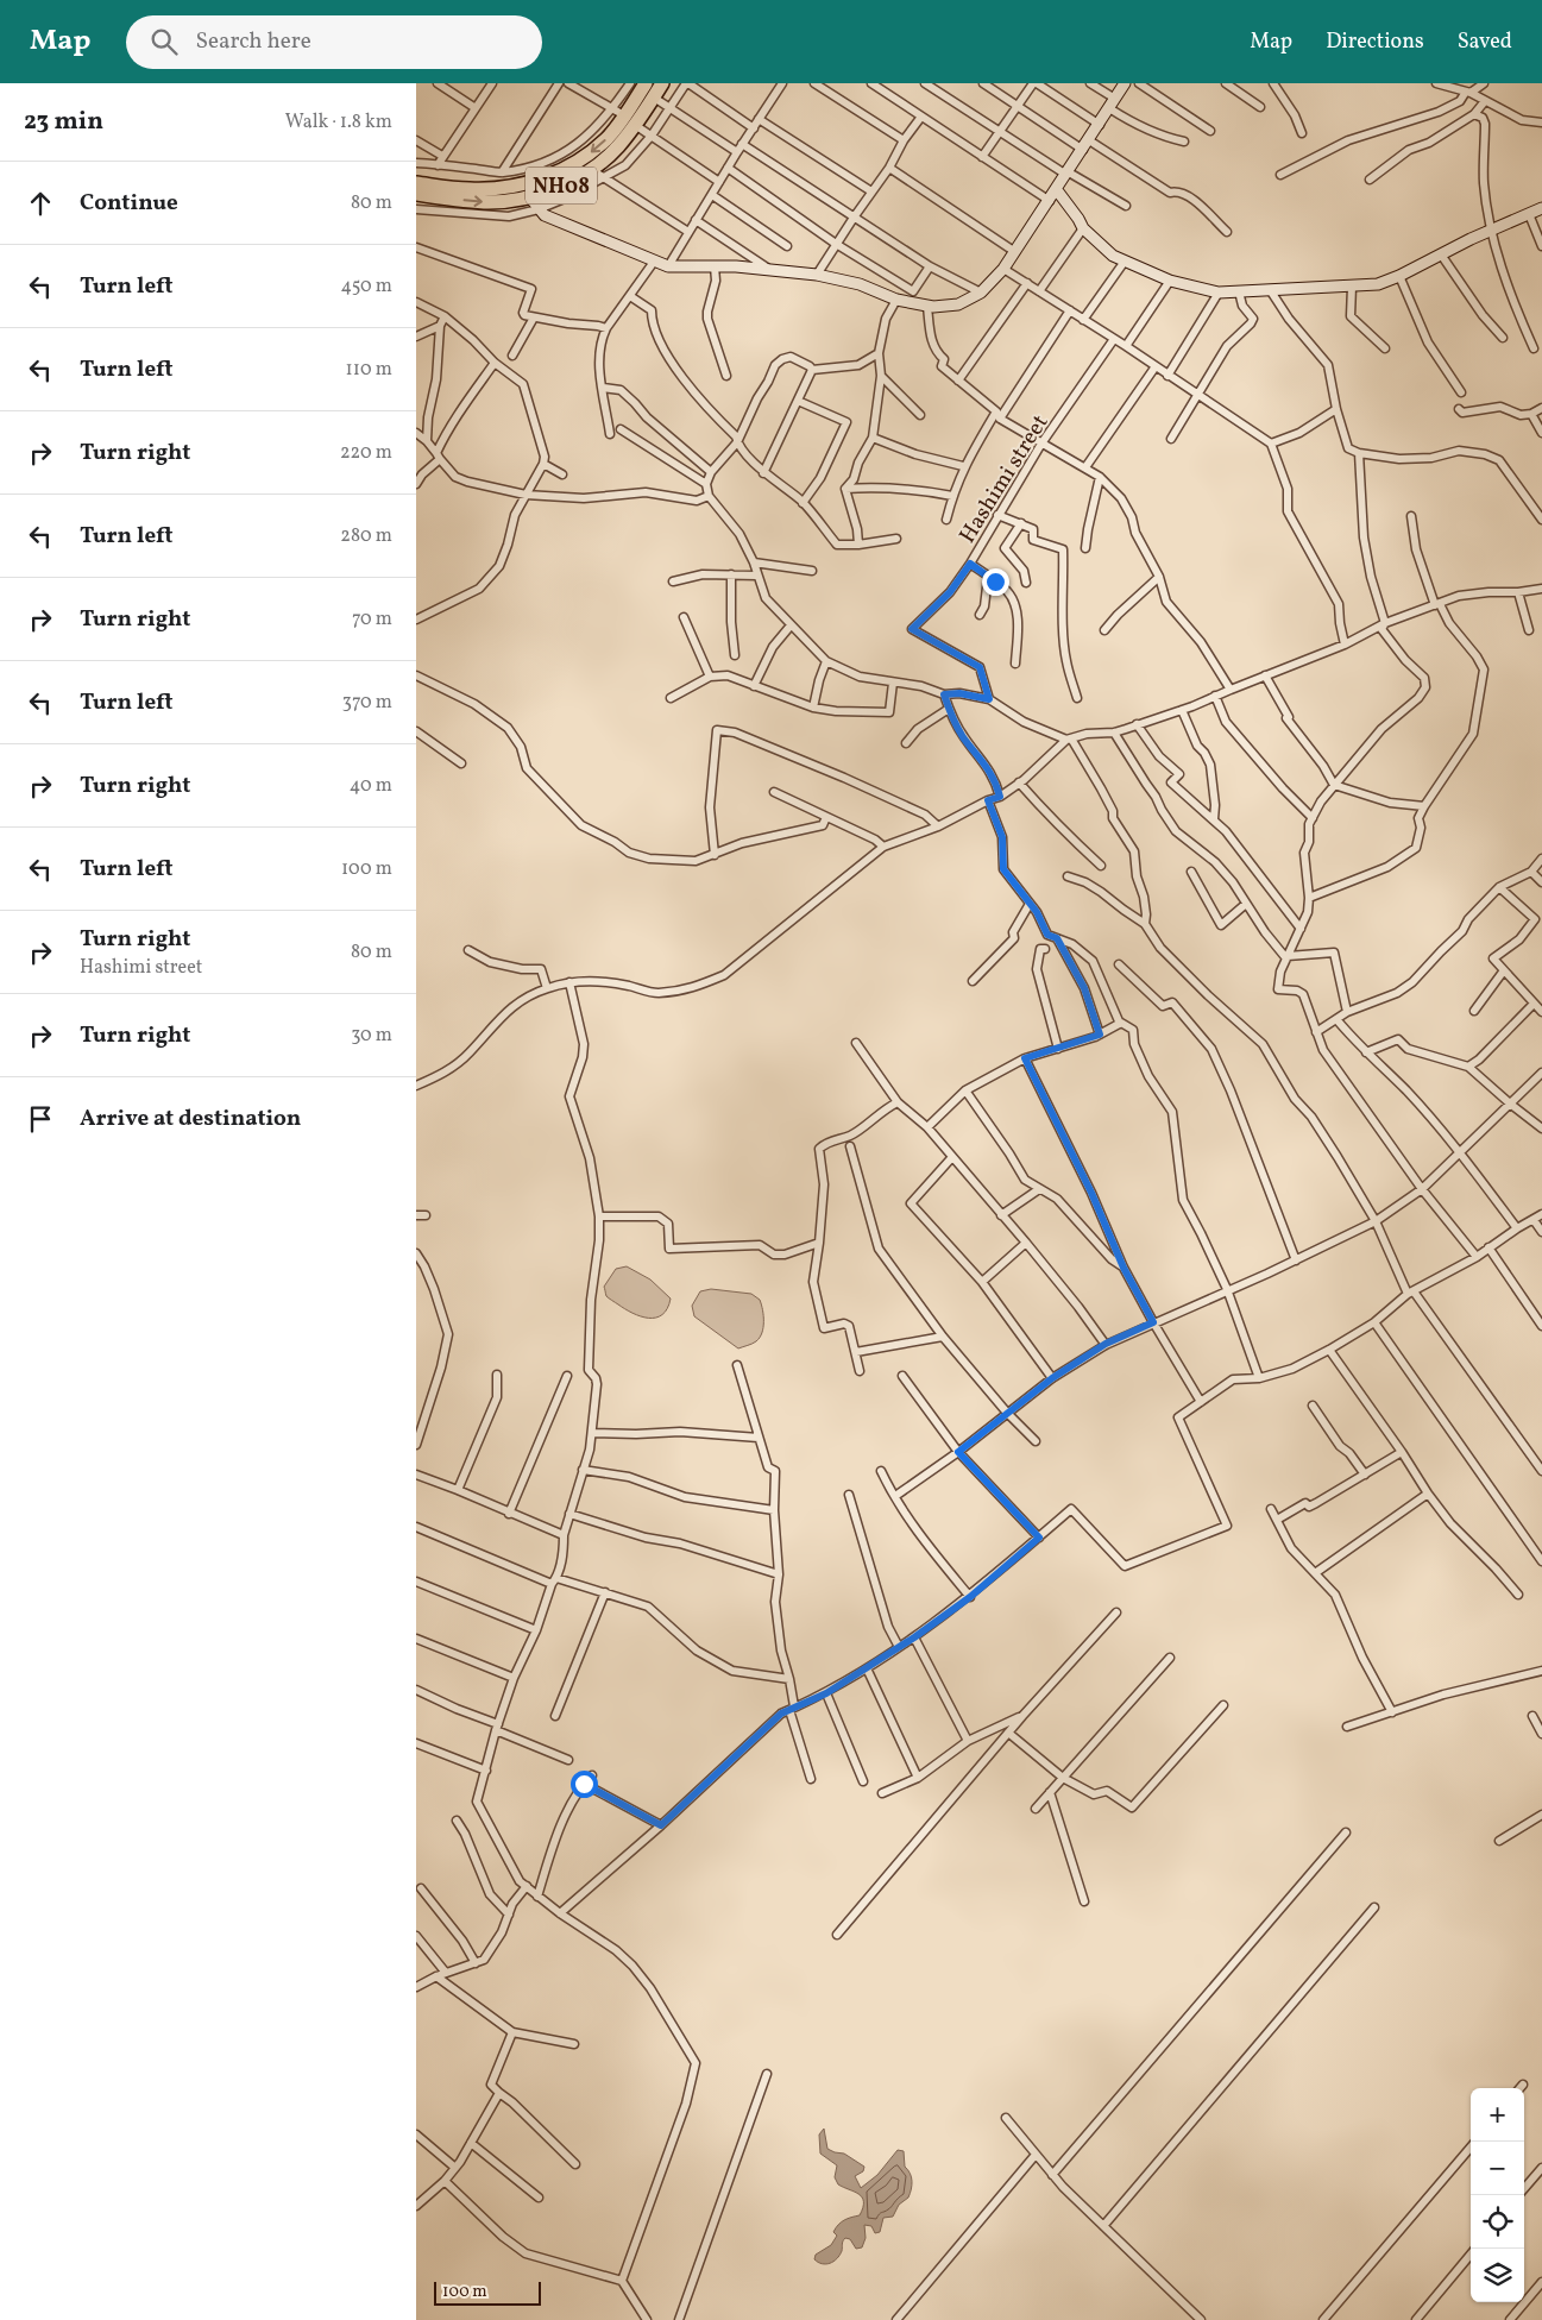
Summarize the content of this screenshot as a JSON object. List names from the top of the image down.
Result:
{
  "streets": {
    "highway": ["NH08"],
    "street": ["Hashimi street"]
  },
  "scale_bar": "100 m",
  "page": {
    "header": "Map",
    "search": "Search here",
    "nav": ["Map", "Directions", "Saved"],
    "heading": ["23 min", "Walk · 1.8 km"],
    "list": [
      ["Continue", "80 m"],
      ["Turn left", "450 m"],
      ["Turn left", "110 m"],
      ["Turn right", "220 m"],
      ["Turn left", "280 m"],
      ["Turn right", "70 m"],
      ["Turn left", "370 m"],
      ["Turn right", "40 m"],
      ["Turn left", "100 m"],
      ["Turn right", "Hashimi street", "80 m"],
      ["Turn right", "30 m"],
      "Arrive at destination"
    ],
    "map_buttons": ["+", "−"],
    "scale": "100 m"
  }
}
